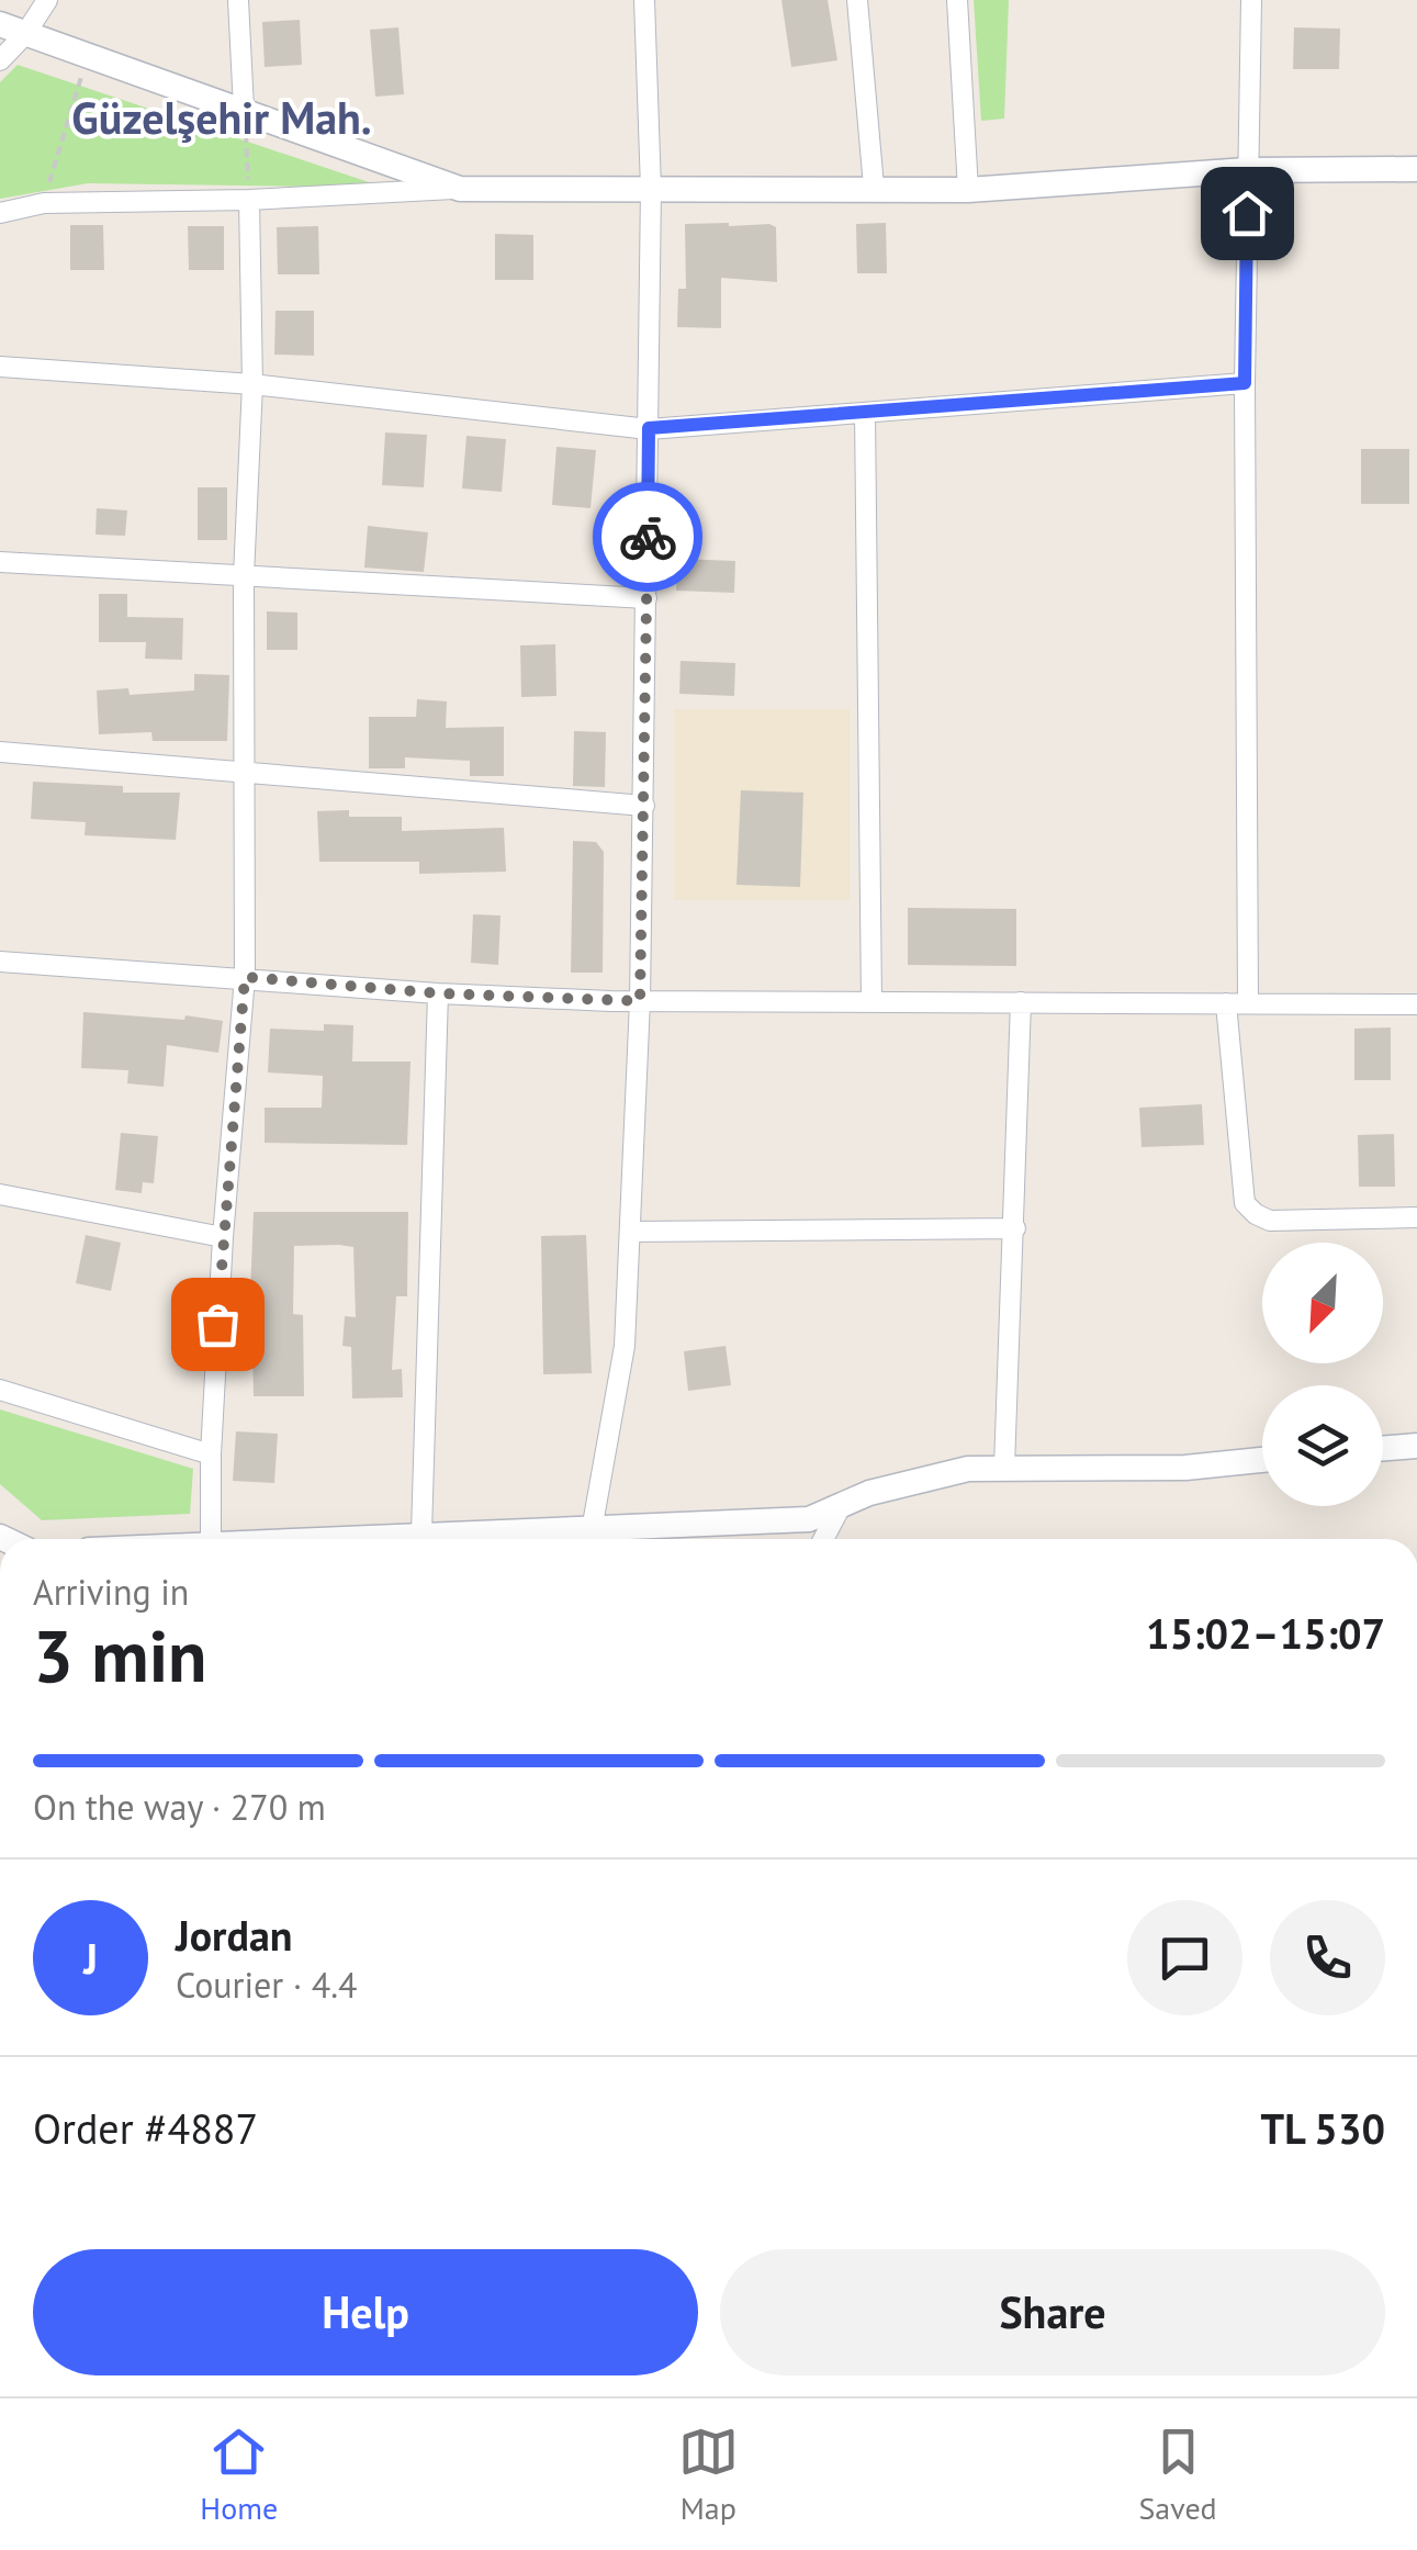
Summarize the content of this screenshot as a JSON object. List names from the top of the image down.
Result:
{
  "districts": ["Güzelşehir Mah."],
  "north": "bottom left",
  "page": {
    "heading": ["3 min", "Arriving in", "15:02–15:07"],
    "panel": [
      "Jordan",
      "Courier · 4.4",
      "Order #4887",
      "TL 530"
    ],
    "bar": "On the way · 270 m",
    "round": "J",
    "buttons": ["Help", "Share"],
    "tabs": ["Home", "Map", "Saved"]
  }
}
